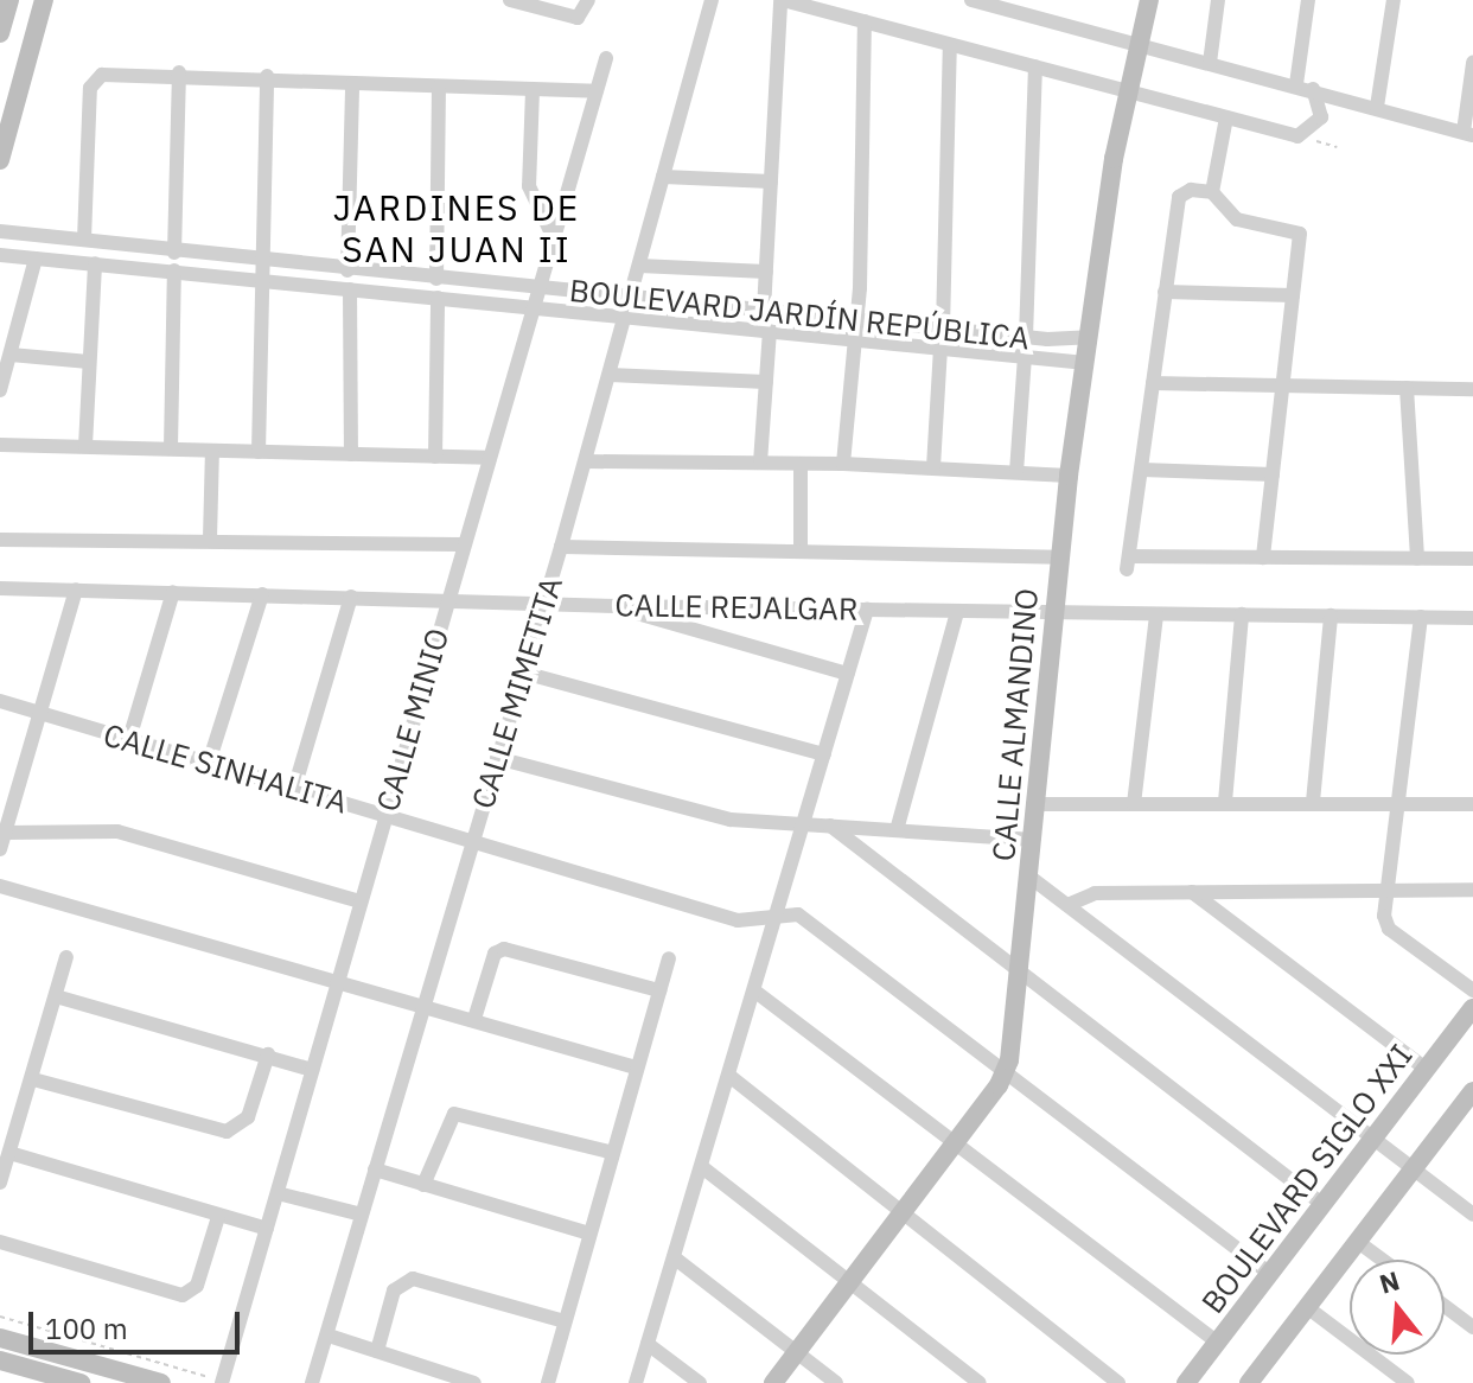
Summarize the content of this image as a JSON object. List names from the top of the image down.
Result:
{
  "streets": {
    "street": [
      "BOULEVARD JARDÍN REPÚBLICA",
      "CALLE REJALGAR",
      "CALLE MIMETITA",
      "CALLE MINIO",
      "CALLE ALMANDINO",
      "CALLE SINHALITA",
      "BOULEVARD SIGLO XXI"
    ]
  },
  "crossings": [
    ["BOULEVARD JARDÍN REPÚBLICA", "CALLE MIMETITA"],
    ["BOULEVARD JARDÍN REPÚBLICA", "CALLE MINIO"],
    ["BOULEVARD JARDÍN REPÚBLICA", "CALLE ALMANDINO"],
    ["CALLE REJALGAR", "CALLE MIMETITA"],
    ["CALLE REJALGAR", "CALLE MINIO"],
    ["CALLE REJALGAR", "CALLE ALMANDINO"],
    ["CALLE MIMETITA", "CALLE SINHALITA"],
    ["CALLE MINIO", "CALLE SINHALITA"]
  ],
  "districts": ["JARDINES DE SAN JUAN II"],
  "scale_bar": "100 m",
  "north": "top"
}
